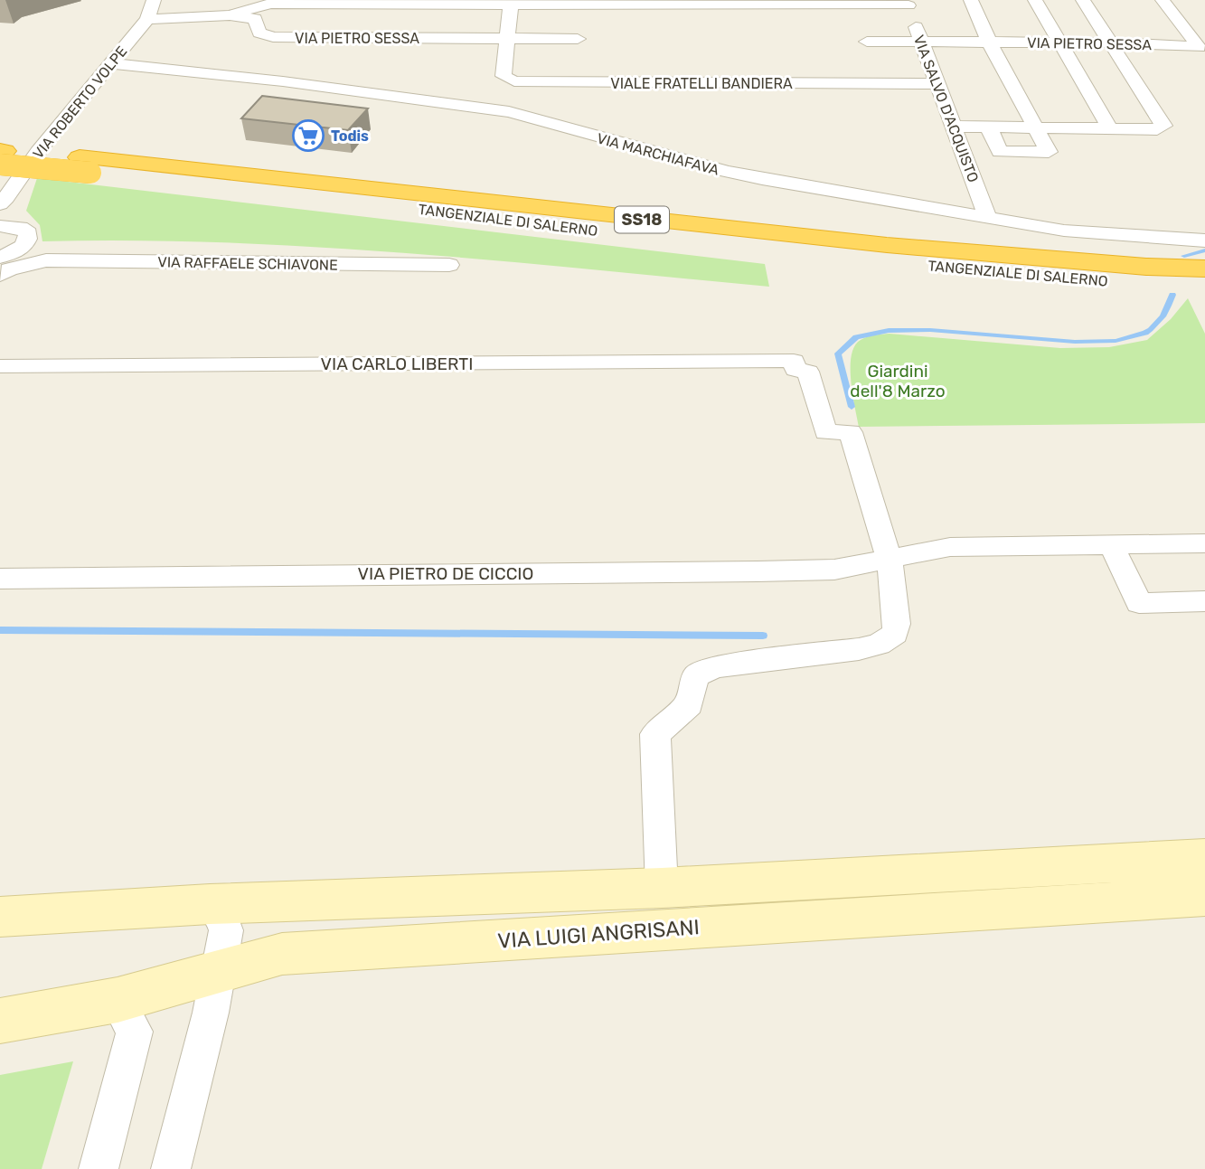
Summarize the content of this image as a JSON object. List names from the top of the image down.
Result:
{
  "streets": {
    "highway": ["TANGENZIALE DI SALERNO", "SS18"],
    "street": [
      "VIA PIETRO SESSA",
      "VIALE FRATELLI BANDIERA",
      "VIA ROBERTO VOLPE",
      "VIA SALVO D'ACQUISTO",
      "VIA MARCHIAFAVA",
      "VIA RAFFAELE SCHIAVONE",
      "VIA CARLO LIBERTI",
      "VIA PIETRO DE CICCIO",
      "VIA LUIGI ANGRISANI"
    ]
  },
  "crossings": [
    ["VIA PIETRO SESSA", "VIALE FRATELLI BANDIERA"],
    ["VIA PIETRO SESSA", "VIA ROBERTO VOLPE"],
    ["VIA PIETRO SESSA", "VIA SALVO D'ACQUISTO"],
    ["VIALE FRATELLI BANDIERA", "VIA SALVO D'ACQUISTO"],
    ["VIA ROBERTO VOLPE", "VIA MARCHIAFAVA"],
    ["VIA SALVO D'ACQUISTO", "VIA MARCHIAFAVA"],
    ["VIA CARLO LIBERTI", "VIA PIETRO DE CICCIO"]
  ],
  "parks": ["Giardini dell'8 Marzo"],
  "places": {
    "supermarket": ["Todis"]
  }
}
